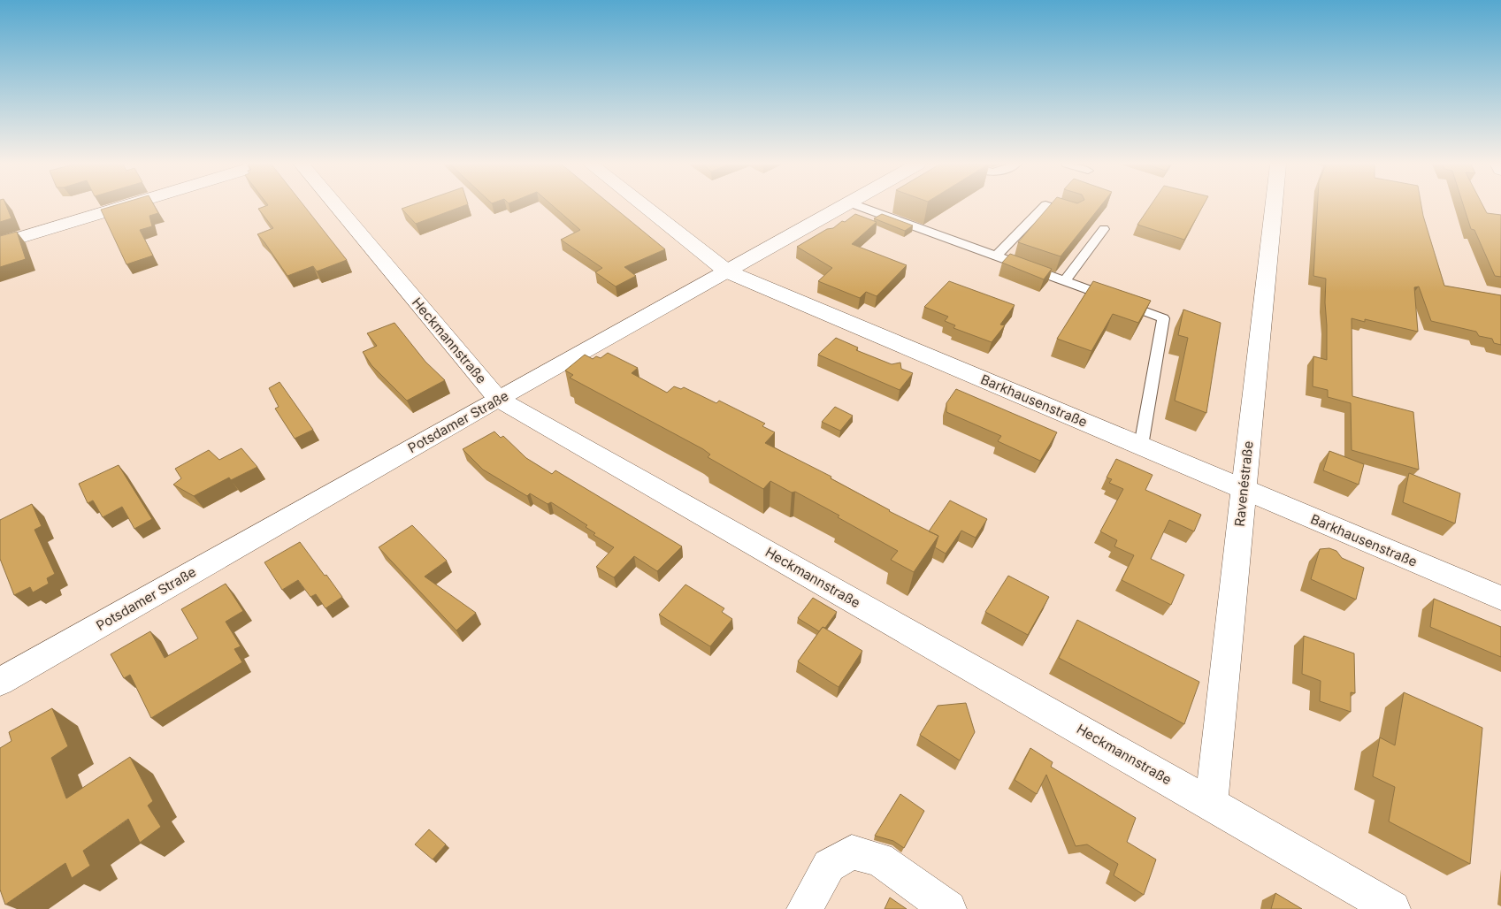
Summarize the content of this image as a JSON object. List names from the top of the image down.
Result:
{
  "streets": {
    "street": [
      "Heckmannstraße",
      "Barkhausenstraße",
      "Potsdamer Straße",
      "Ravenéstraße"
    ]
  },
  "crossings": [
    ["Heckmannstraße", "Potsdamer Straße"],
    ["Heckmannstraße", "Ravenéstraße"],
    ["Barkhausenstraße", "Potsdamer Straße"],
    ["Barkhausenstraße", "Ravenéstraße"]
  ]
}
